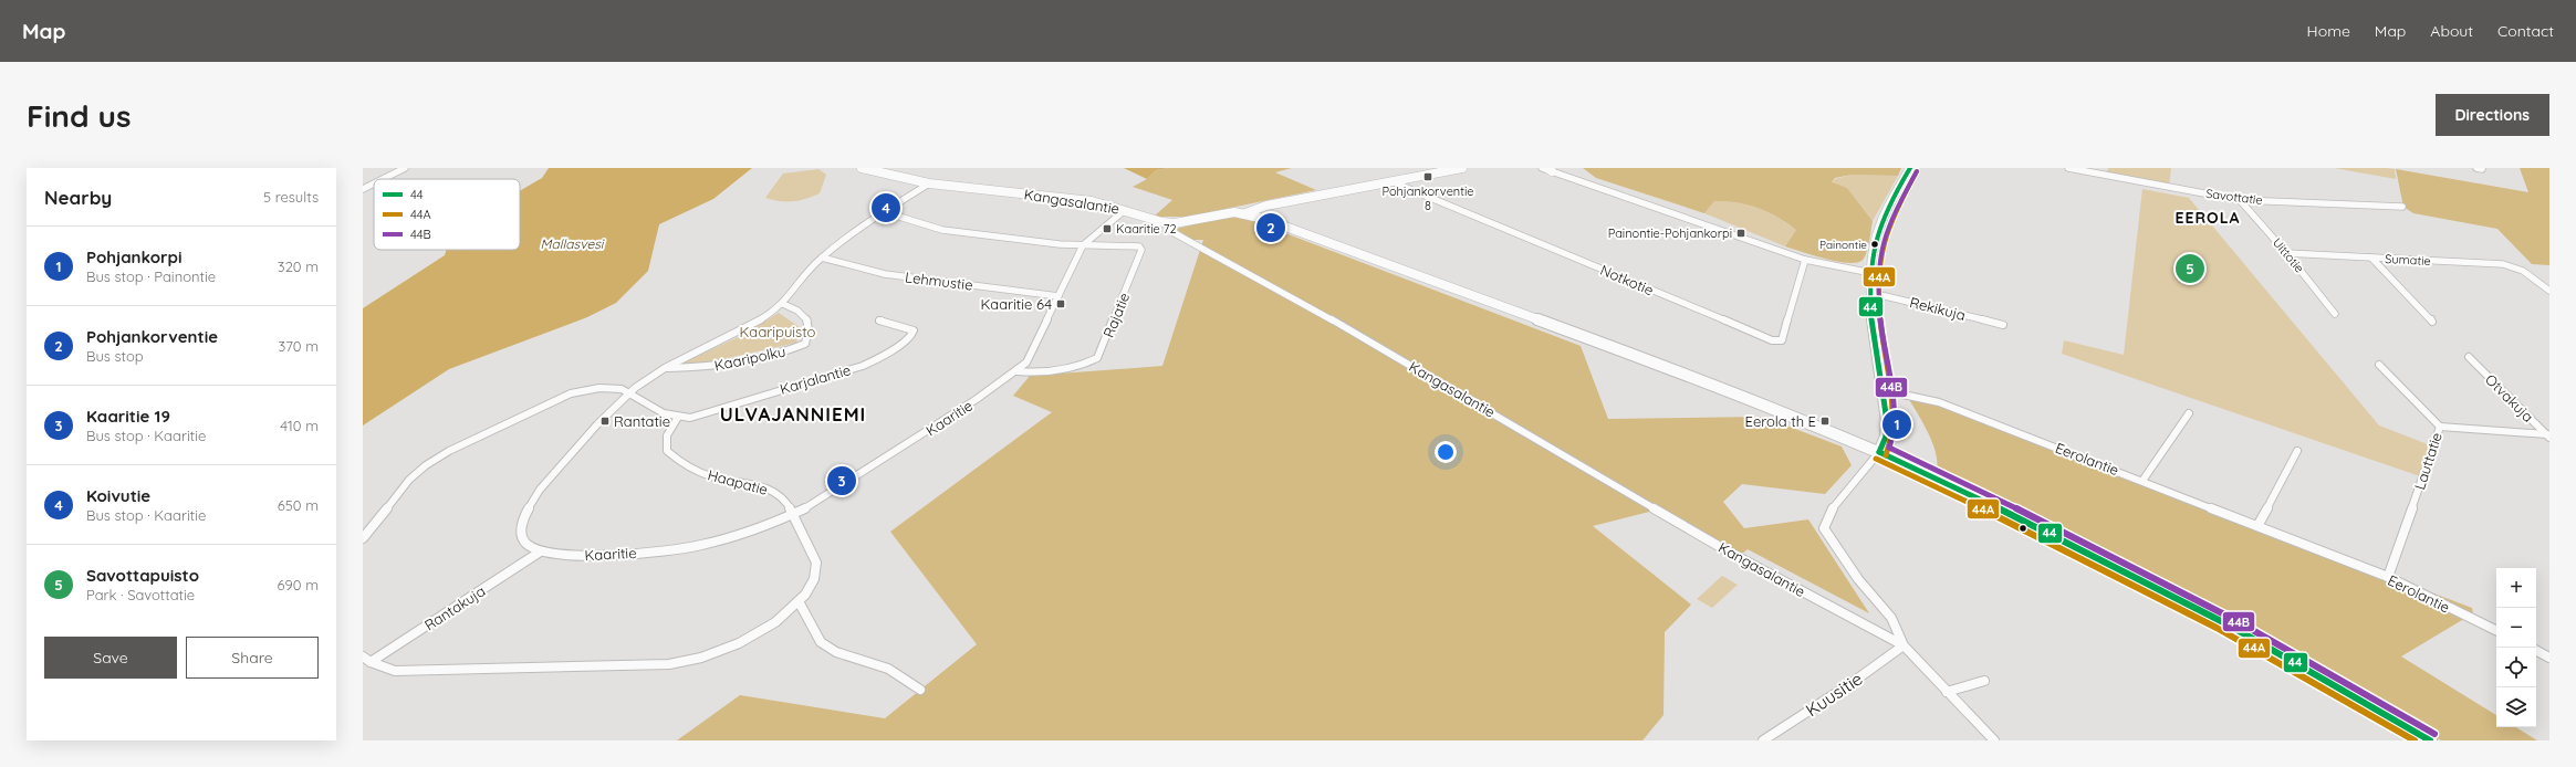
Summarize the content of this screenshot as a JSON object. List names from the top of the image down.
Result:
{
  "streets": {
    "main road": ["Kangasalantie"],
    "street": [
      "Savottatie",
      "Uittotie",
      "Sumatie",
      "Notkotie",
      "Lehmustie",
      "Rekikuja",
      "Rajatie",
      "Kaaripolku",
      "Karjalantie",
      "Otvakuja",
      "Kaaritie",
      "Eerolantie",
      "Lauttatie",
      "Haapatie",
      "Rantakuja",
      "Kuusitie"
    ]
  },
  "crossings": [
    ["Savottatie", "Uittotie"],
    ["Kangasalantie", "Kaaritie"],
    ["Kangasalantie", "Kuusitie"],
    ["Uittotie", "Sumatie"],
    ["Lehmustie", "Kaaritie"],
    ["Rajatie", "Kaaritie"],
    ["Karjalantie", "Haapatie"],
    ["Kaaritie", "Haapatie"],
    ["Kaaritie", "Rantakuja"],
    ["Eerolantie", "Lauttatie"],
    ["Haapatie", "Rantakuja"]
  ],
  "districts": ["EEROLA", "ULVAJANNIEMI"],
  "water": ["Mallasvesi"],
  "parks": ["Kaaripuisto"],
  "places": {
    "transit": [
      "Pohjankorventie 8",
      "Kaaritie 72",
      "Painontie-Pohjankorpi",
      "Kaaritie 64",
      "Rantatie",
      "Eerola th E"
    ],
    "other": ["Painontie"]
  },
  "lines": ["transit line 44", "transit line 44A", "transit line 44B"],
  "legend": ["44", "44A", "44B"],
  "page": {
    "header": "Map",
    "nav": [
      "Home",
      "Map",
      "About",
      "Contact"
    ],
    "buttons": [
      "Directions",
      ["Save", "Share"]
    ],
    "title": "Find us",
    "heading": ["Nearby", "5 results"],
    "pins": [
      "4",
      "2",
      "5",
      "1",
      "3"
    ],
    "list": [
      {
        "mark": "1",
        "name": "Pohjankorpi",
        "note": "Bus stop · Painontie",
        "value": "320 m"
      },
      {
        "mark": "2",
        "name": "Pohjankorventie",
        "note": "Bus stop",
        "value": "370 m"
      },
      {
        "mark": "3",
        "name": "Kaaritie 19",
        "note": "Bus stop · Kaaritie",
        "value": "410 m"
      },
      {
        "mark": "4",
        "name": "Koivutie",
        "note": "Bus stop · Kaaritie",
        "value": "650 m"
      },
      {
        "mark": "5",
        "name": "Savottapuisto",
        "note": "Park · Savottatie",
        "value": "690 m"
      }
    ],
    "map_buttons": ["+", "−"]
  }
}
